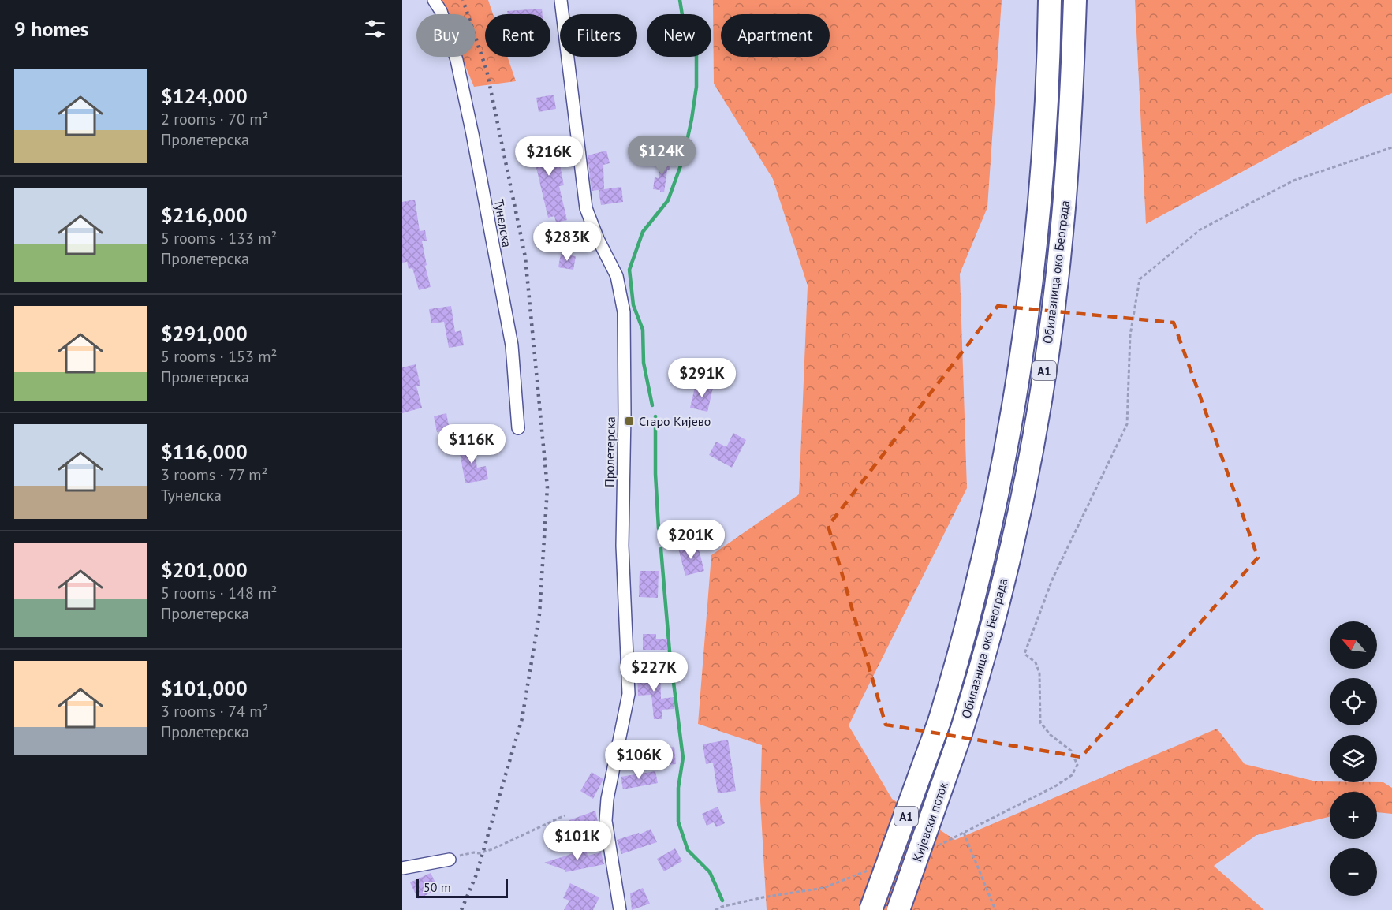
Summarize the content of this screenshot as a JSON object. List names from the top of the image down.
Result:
{
  "streets": {
    "highway": ["Обилазница око Београда", "A1", "Кијевски поток"],
    "street": ["Тунелска", "Пролетерска"]
  },
  "crossings": [
    ["Обилазница око Београда", "Кијевски поток"]
  ],
  "places": {
    "transit": ["Старо Кијево"]
  },
  "scale_bar": "50 m",
  "north": "top left",
  "page": {
    "heading": "9 homes",
    "chip": [
      "Buy",
      "Rent",
      "Filters",
      "New",
      "Apartment"
    ],
    "list": [
      {
        "name": "$124,000",
        "note": "2 rooms · 70 m² · Пролетерска"
      },
      {
        "name": "$216,000",
        "note": "5 rooms · 133 m² · Пролетерска"
      },
      {
        "name": "$291,000",
        "note": "5 rooms · 153 m² · Пролетерска"
      },
      {
        "name": "$116,000",
        "note": "3 rooms · 77 m² · Тунелска"
      },
      {
        "name": "$201,000",
        "note": "5 rooms · 148 m² · Пролетерска"
      },
      {
        "name": "$101,000",
        "note": "3 rooms · 74 m² · Пролетерска"
      }
    ],
    "price": [
      "$124K",
      "$216K",
      "$283K",
      "$291K",
      "$116K",
      "$201K",
      "$227K",
      "$106K",
      "$101K"
    ],
    "map_buttons": ["+", "−"],
    "scale": "50 m"
  }
}
